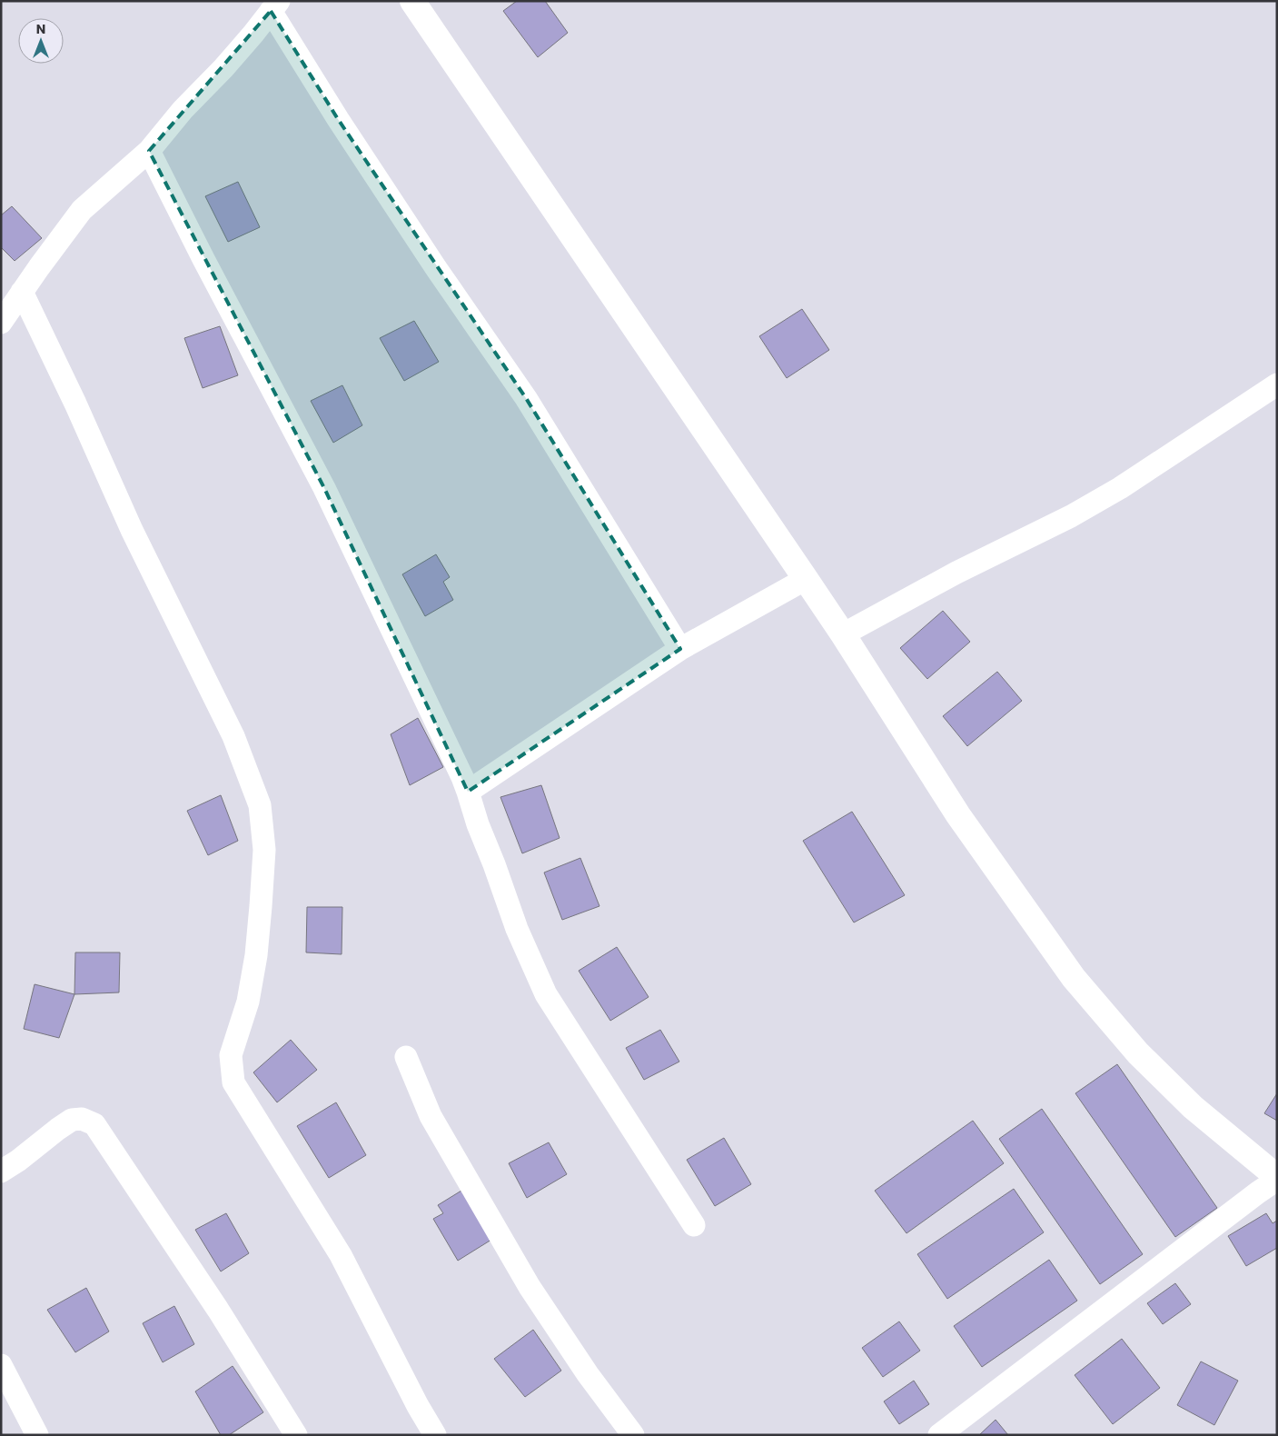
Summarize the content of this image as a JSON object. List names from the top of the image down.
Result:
{
  "north": "top"
}
